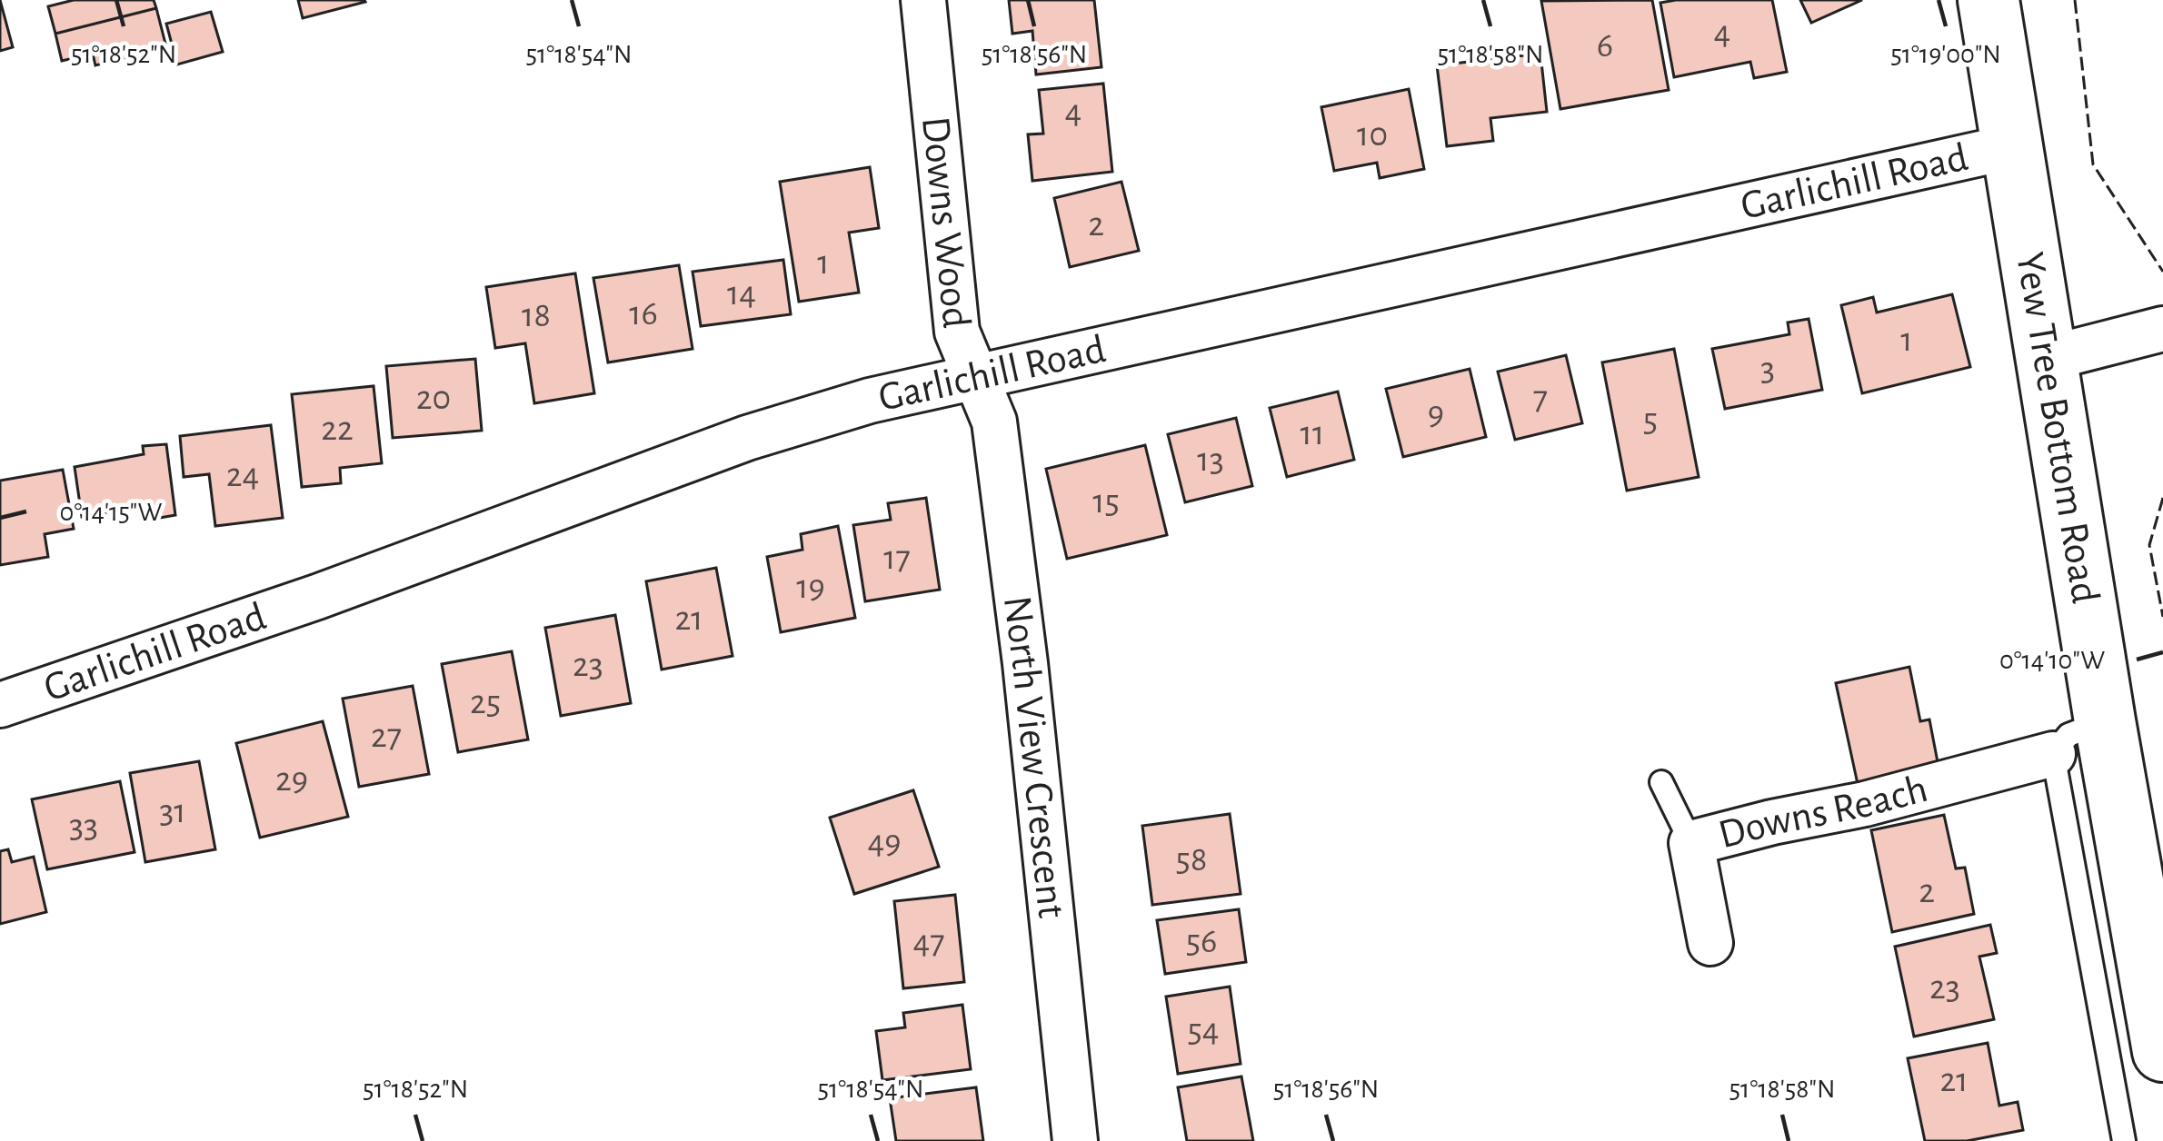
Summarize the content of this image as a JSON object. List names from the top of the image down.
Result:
{
  "streets": {
    "main road": ["Yew Tree Bottom Road"],
    "street": [
      "Garlichill Road",
      "Downs Wood",
      "North View Crescent",
      "Downs Reach"
    ]
  },
  "crossings": [
    ["Garlichill Road", "Downs Wood"],
    ["Garlichill Road", "Yew Tree Bottom Road"],
    ["Garlichill Road", "North View Crescent"],
    ["Downs Wood", "North View Crescent"]
  ],
  "house_numbers": [
    "4",
    "6",
    "4",
    "10",
    "2",
    "1",
    "14",
    "16",
    "18",
    "1",
    "3",
    "20",
    "7",
    "9",
    "5",
    "22",
    "11",
    "13",
    "24",
    "15",
    "17",
    "19",
    "21",
    "23",
    "25",
    "27",
    "29",
    "31",
    "33",
    "49",
    "58",
    "2",
    "56",
    "47",
    "23",
    "54",
    "21"
  ],
  "coordinates": [
    "51°18'52\"N",
    "51°18'54\"N",
    "51°18'56\"N",
    "51°18'58\"N",
    "51°19'00\"N",
    "0°14'15\"W",
    "0°14'10\"W"
  ]
}
